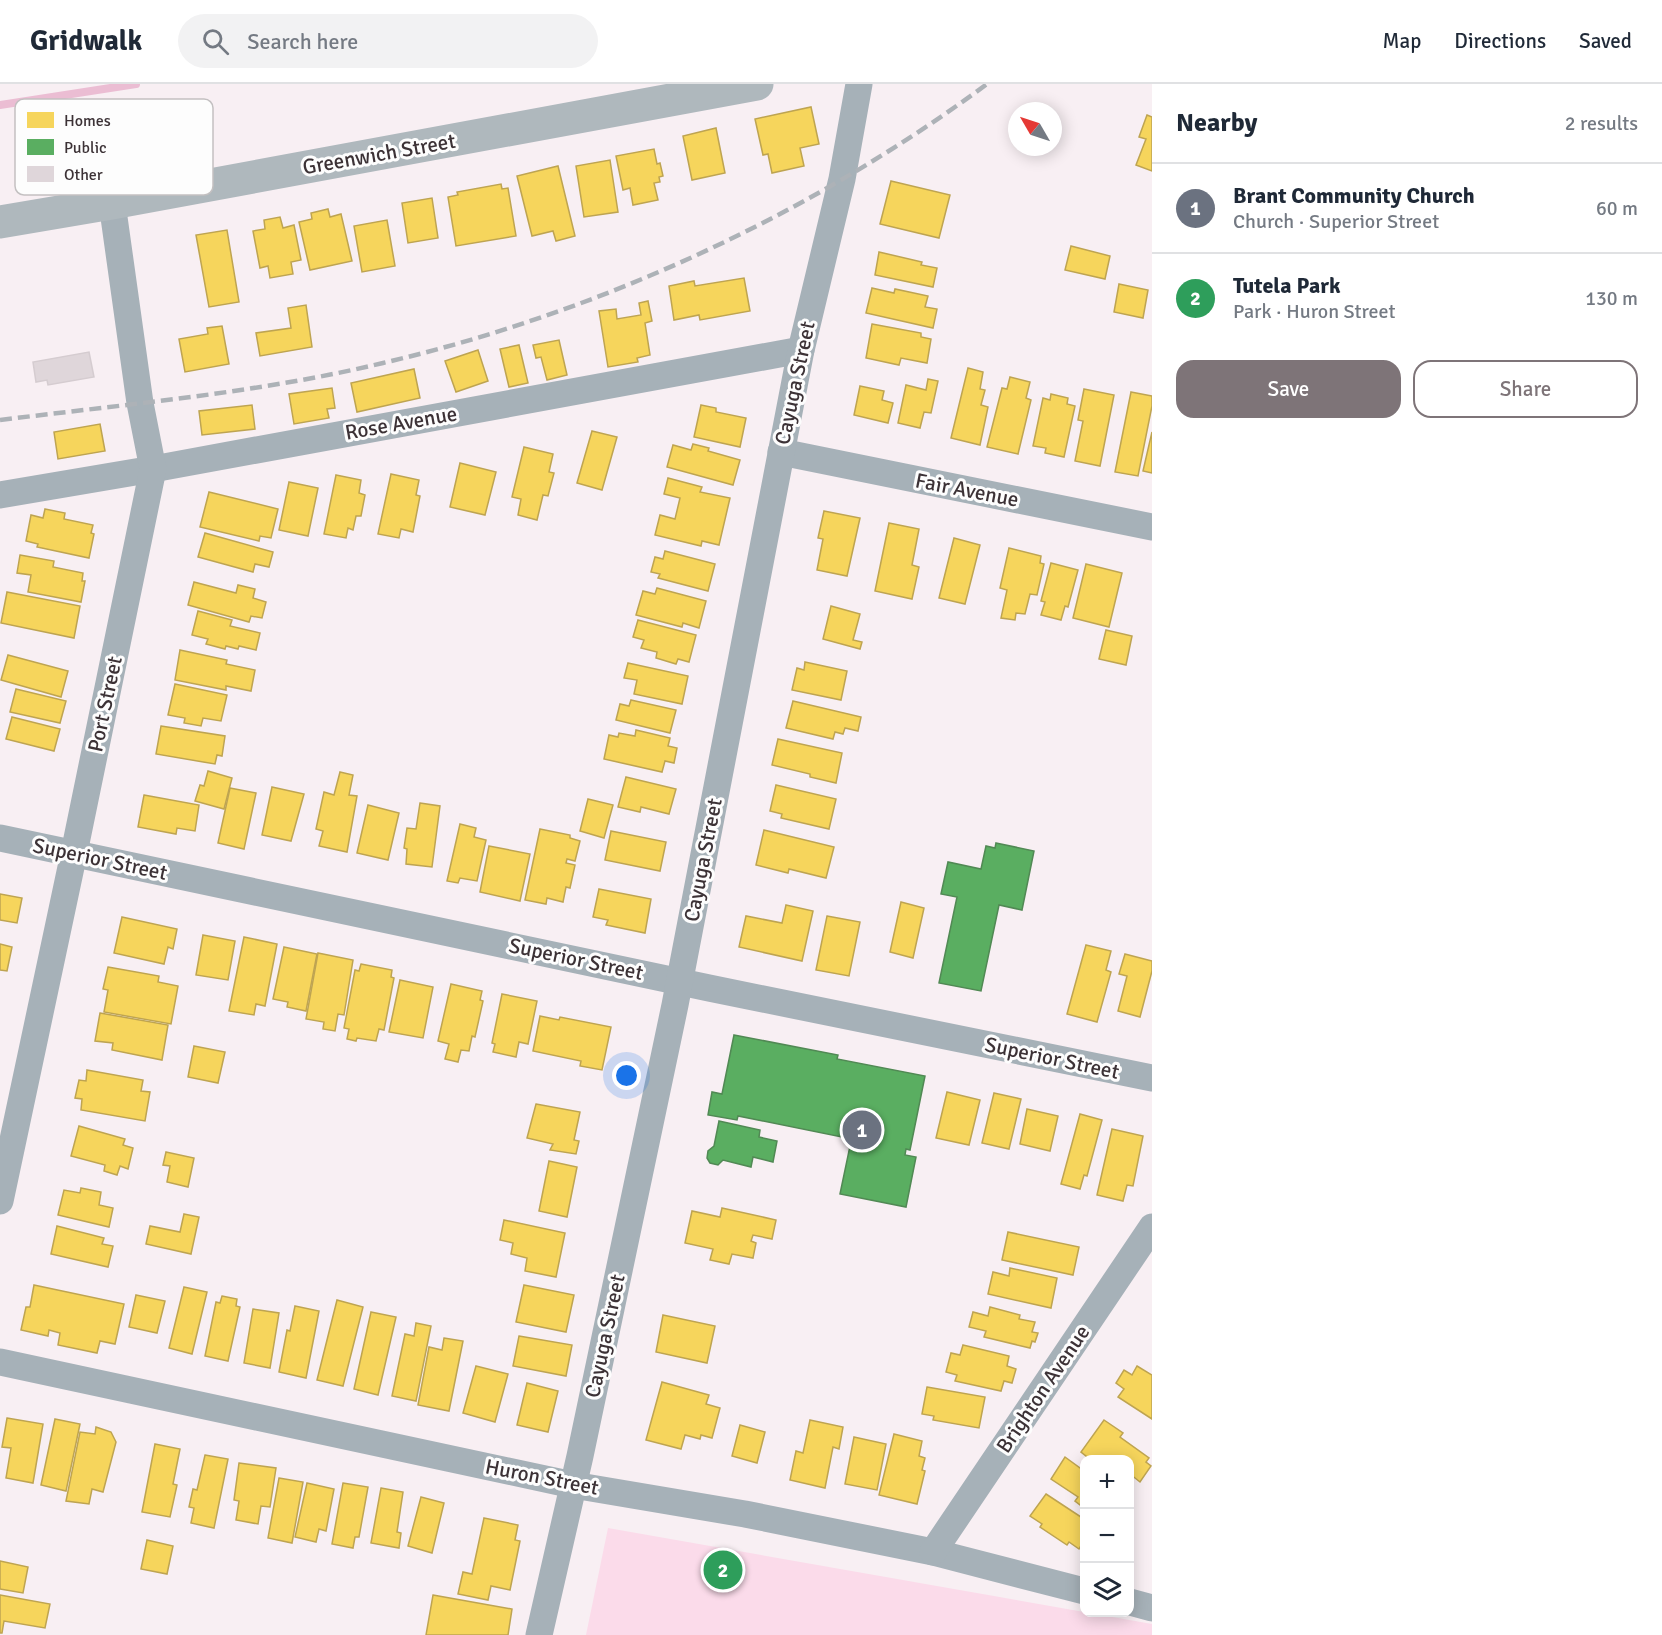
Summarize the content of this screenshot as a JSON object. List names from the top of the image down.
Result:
{
  "streets": {
    "street": [
      "Greenwich Street",
      "Cayuga Street",
      "Rose Avenue",
      "Fair Avenue",
      "Port Street",
      "Superior Street",
      "Brighton Avenue",
      "Huron Street"
    ]
  },
  "crossings": [
    ["Greenwich Street", "Port Street"],
    ["Cayuga Street", "Rose Avenue"],
    ["Cayuga Street", "Fair Avenue"],
    ["Cayuga Street", "Superior Street"],
    ["Cayuga Street", "Huron Street"],
    ["Rose Avenue", "Port Street"],
    ["Port Street", "Superior Street"],
    ["Brighton Avenue", "Huron Street"]
  ],
  "legend": ["Homes", "Public", "Other"],
  "north": "top left",
  "page": {
    "header": "Gridwalk",
    "search": "Search here",
    "nav": ["Map", "Directions", "Saved"],
    "heading": ["Nearby", "2 results"],
    "list": [
      {
        "mark": "1",
        "name": "Brant Community Church",
        "note": "Church · Superior Street",
        "value": "60 m"
      },
      {
        "mark": "2",
        "name": "Tutela Park",
        "note": "Park · Huron Street",
        "value": "130 m"
      }
    ],
    "buttons": ["Save", "Share"],
    "pins": ["1", "2"],
    "map_buttons": ["+", "−"]
  }
}
